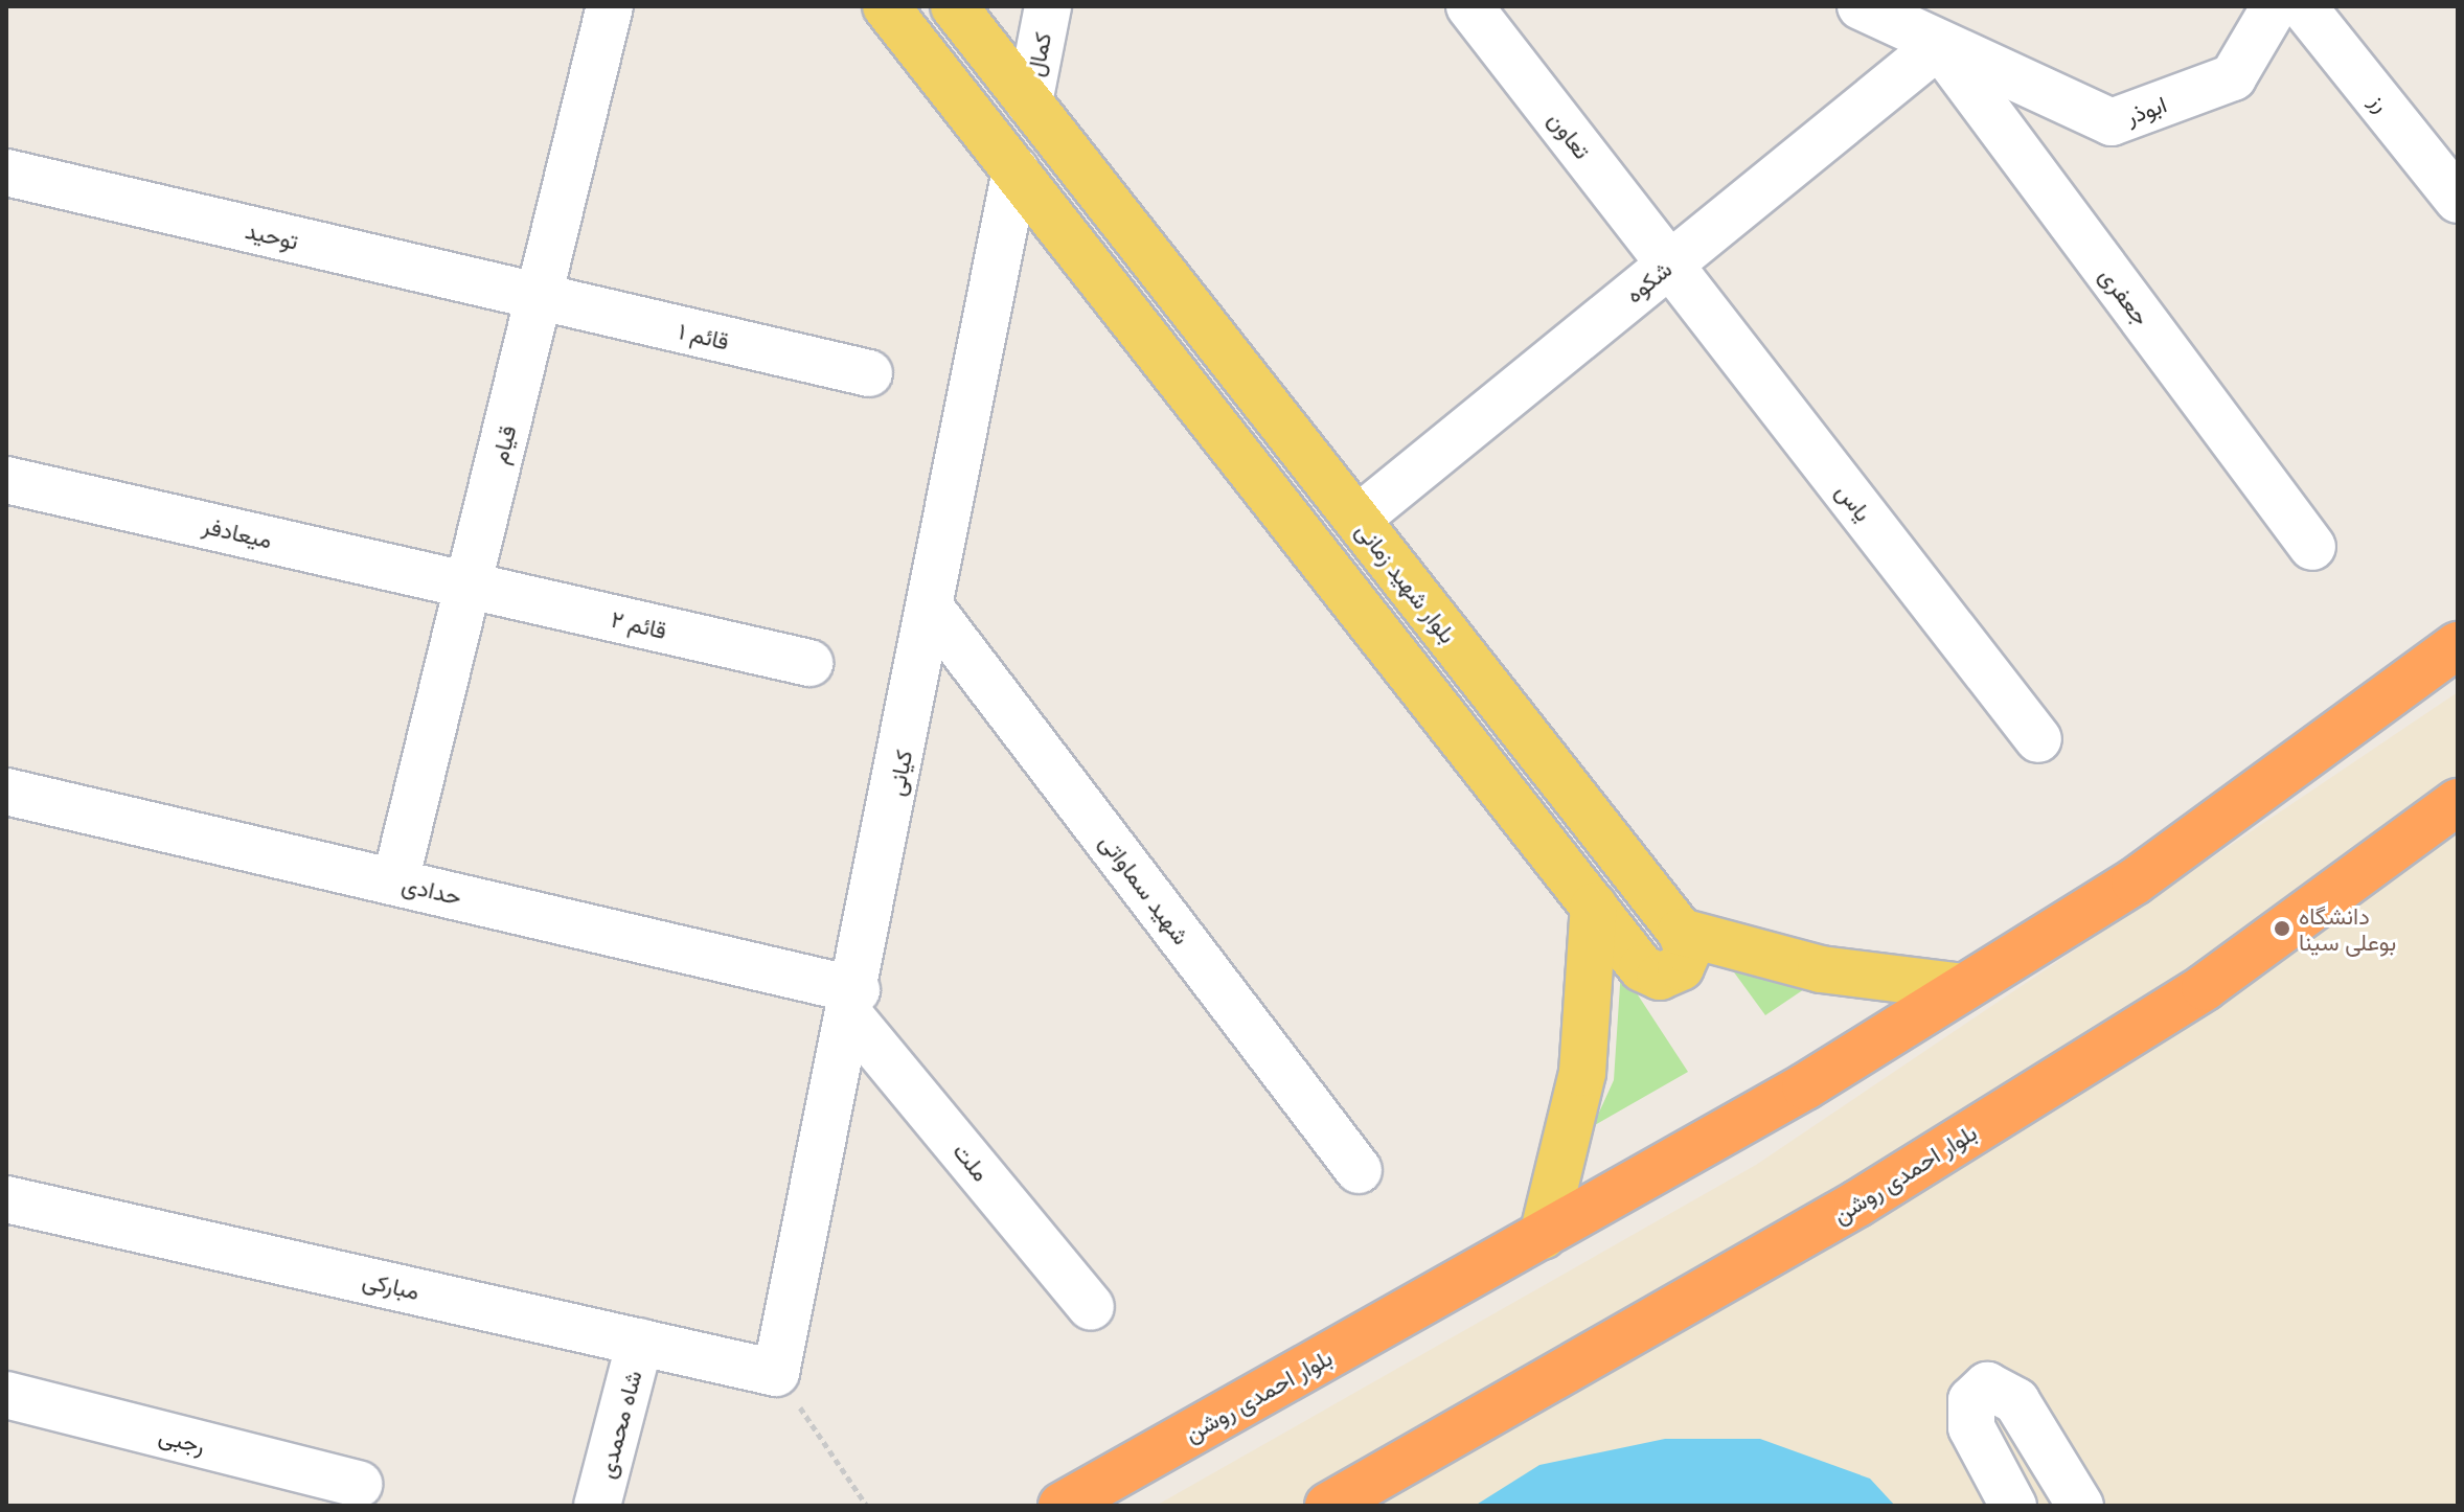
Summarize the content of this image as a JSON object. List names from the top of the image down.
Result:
{
  "streets": {
    "highway": ["بلوار احمدی روشن"],
    "main road": ["بلوار شهید زمانی"],
    "street": [
      "کمال",
      "رز",
      "ابوذر",
      "تعاون",
      "توحید",
      "شکوه",
      "جعفری",
      "قائم ۱",
      "قیام",
      "یاس",
      "میعادفر",
      "قائم ۲",
      "کیانی",
      "شهید سماواتی",
      "حدادی",
      "ملت",
      "مبارکی",
      "شاه محمدی",
      "رجبی"
    ]
  },
  "crossings": [
    ["کمال", "بلوار شهید زمانی"],
    ["ابوذر", "شکوه"],
    ["ابوذر", "جعفری"],
    ["تعاون", "شکوه"],
    ["تعاون", "یاس"],
    ["توحید", "قائم ۱"],
    ["توحید", "قیام"],
    ["شکوه", "جعفری"],
    ["شکوه", "یاس"],
    ["شکوه", "بلوار شهید زمانی"],
    ["قائم ۱", "قیام"],
    ["قیام", "میعادفر"],
    ["قیام", "قائم ۲"],
    ["قیام", "حدادی"],
    ["میعادفر", "قائم ۲"],
    ["کیانی", "شهید سماواتی"],
    ["کیانی", "حدادی"],
    ["کیانی", "ملت"],
    ["کیانی", "مبارکی"],
    ["حدادی", "ملت"],
    ["مبارکی", "شاه محمدی"]
  ],
  "places": ["دانشگاه بوعلی سینا"]
}
